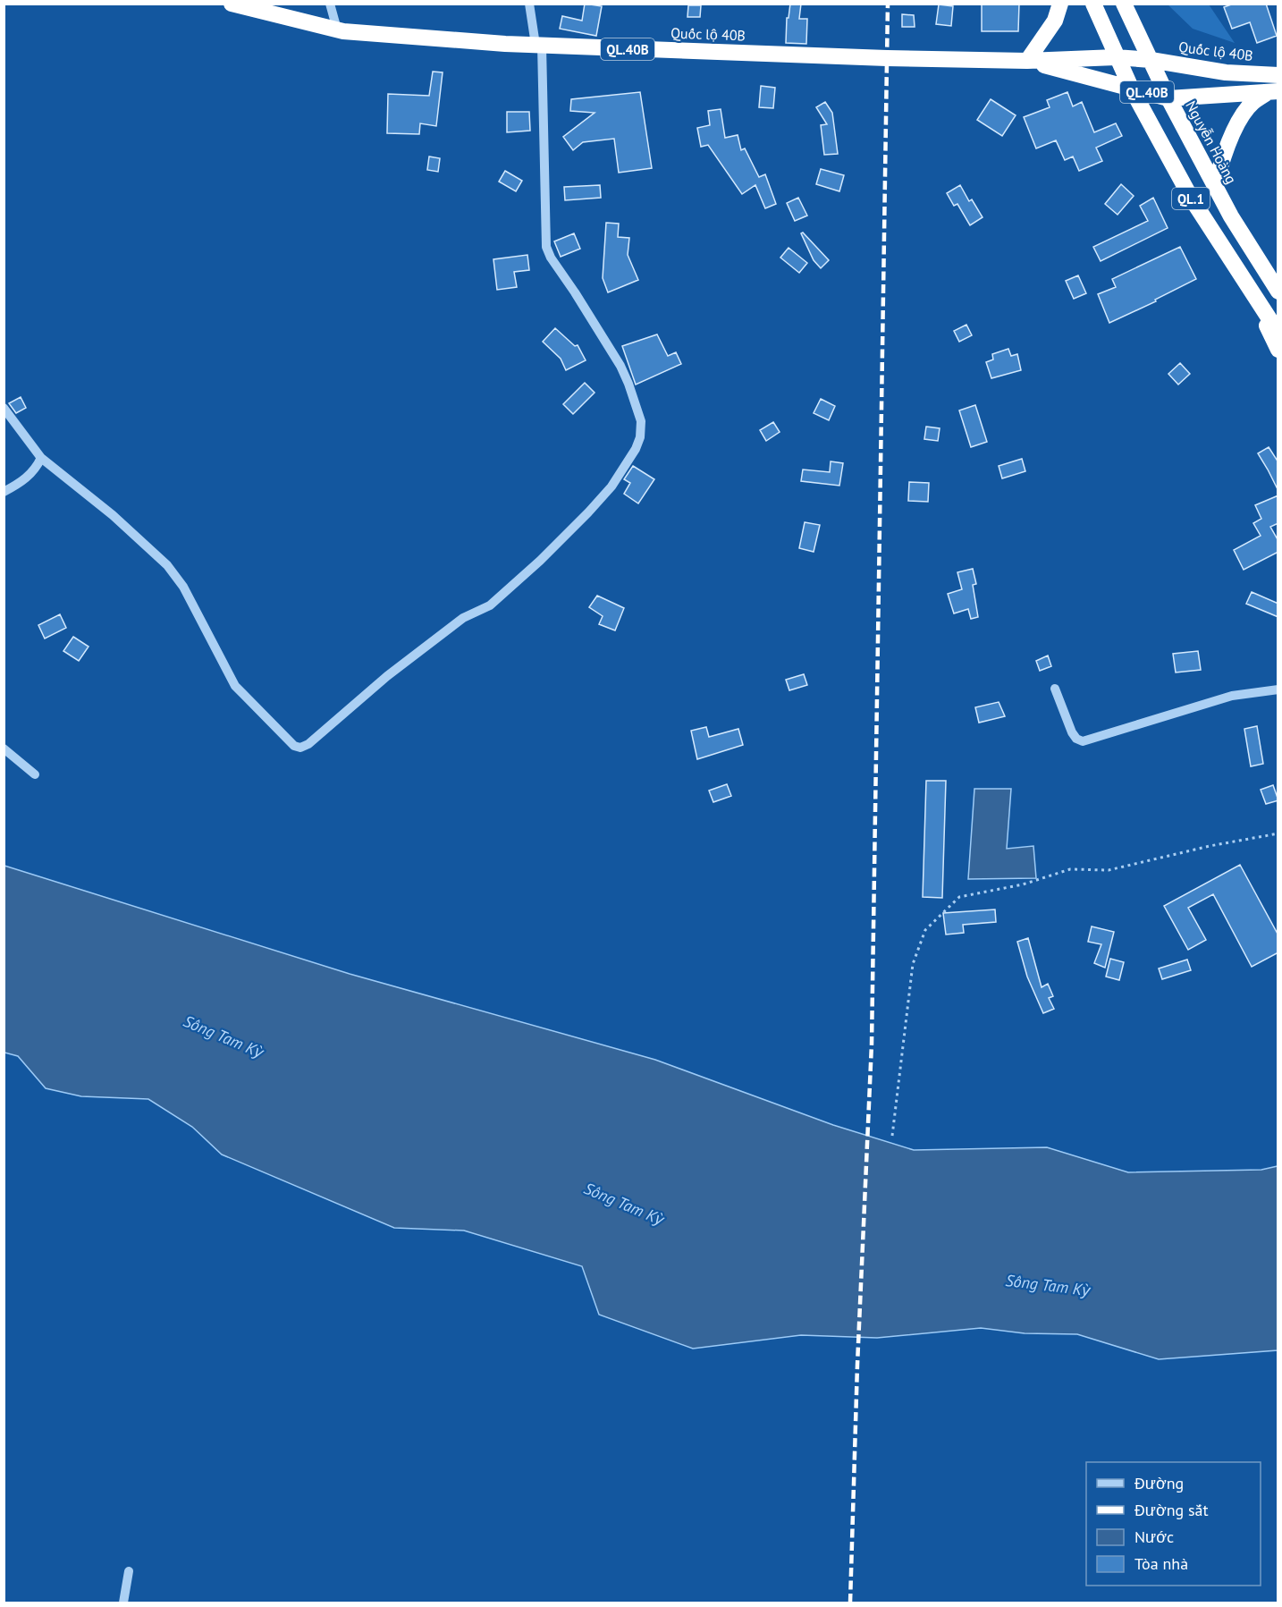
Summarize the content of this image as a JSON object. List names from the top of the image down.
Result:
{
  "streets": {
    "highway": [
      "Quốc lộ 40B",
      "QL.40B",
      "Nguyễn Hoàng",
      "QL.1"
    ]
  },
  "crossings": [
    ["Quốc lộ 40B", "Nguyễn Hoàng"],
    ["Quốc lộ 40B", "QL.1"]
  ],
  "water": ["Sông Tam Kỳ"],
  "legend": [
    "Đường",
    "Đường sắt",
    "Nước",
    "Tòa nhà"
  ]
}
